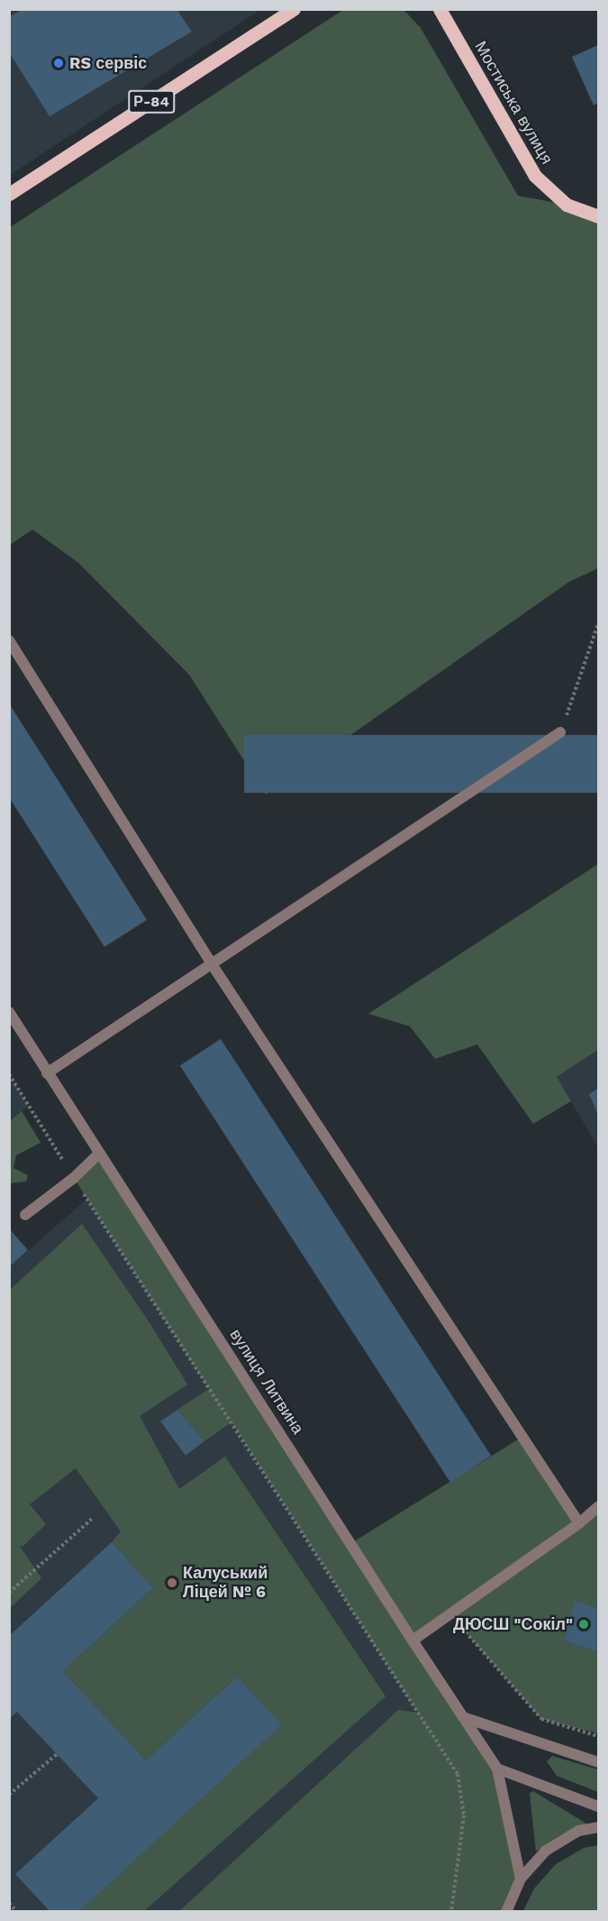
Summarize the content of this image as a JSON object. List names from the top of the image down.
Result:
{
  "streets": {
    "main road": ["Р-84", "Мостиська вулиця"],
    "street": ["вулиця Литвина"]
  },
  "places": ["RS сервіс", "Калуський Ліцей № 6", "ДЮСШ \"Сокіл\""]
}
